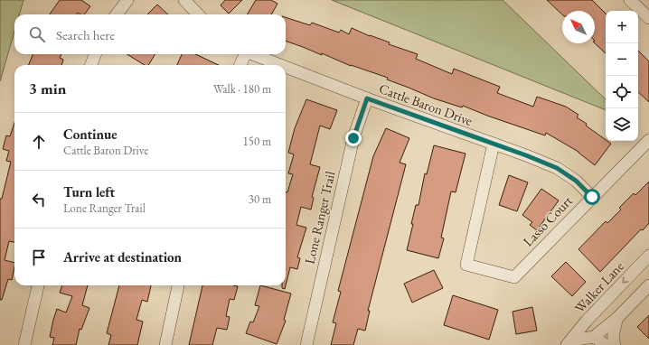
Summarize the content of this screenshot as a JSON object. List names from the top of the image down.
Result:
{
  "streets": {
    "street": [
      "Cattle Baron Drive",
      "Lone Ranger Trail",
      "Lasso Court",
      "Walker Lane"
    ]
  },
  "crossings": [
    ["Cattle Baron Drive", "Lone Ranger Trail"],
    ["Cattle Baron Drive", "Lasso Court"]
  ],
  "north": "top left",
  "page": {
    "map_buttons": ["+", "−"],
    "search": "Search here",
    "heading": ["3 min", "Walk · 180 m"],
    "list": [
      ["Continue", "Cattle Baron Drive", "150 m"],
      ["Turn left", "Lone Ranger Trail", "30 m"],
      "Arrive at destination"
    ]
  }
}
